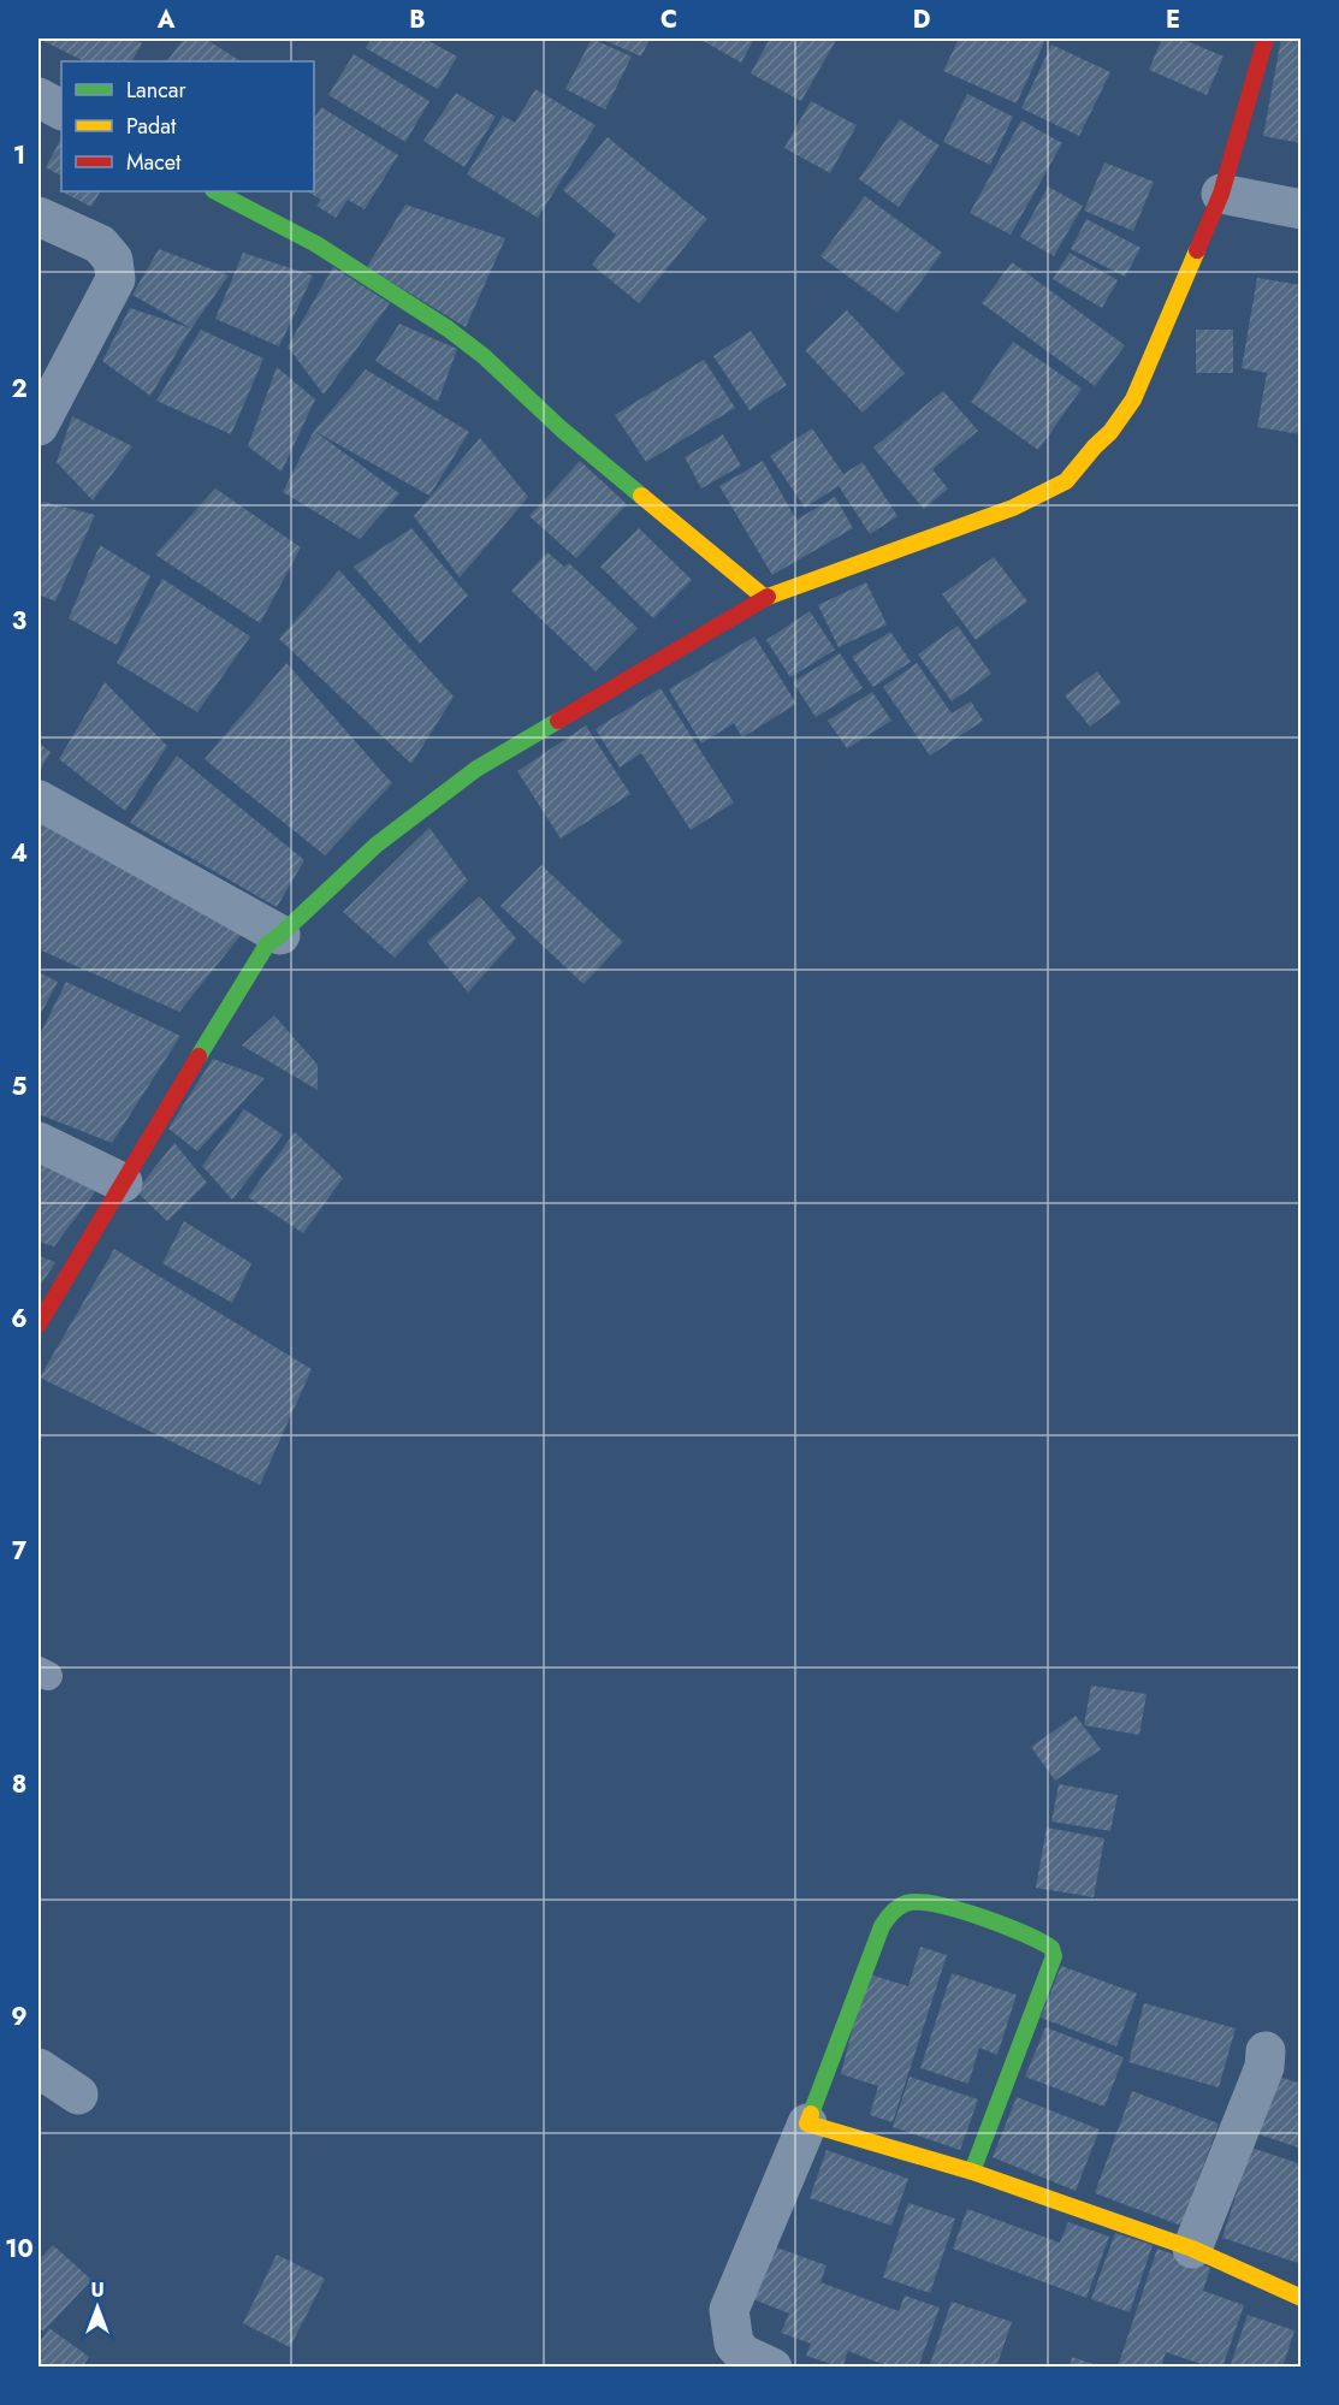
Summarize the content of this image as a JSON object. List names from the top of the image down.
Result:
{
  "legend": ["Lancar", "Padat", "Macet"],
  "north": "top",
  "grid": {
    "columns": [
      "A",
      "B",
      "C",
      "D",
      "E"
    ],
    "rows": [
      "1",
      "2",
      "3",
      "4",
      "5",
      "6",
      "7",
      "8",
      "9",
      "10"
    ]
  }
}
